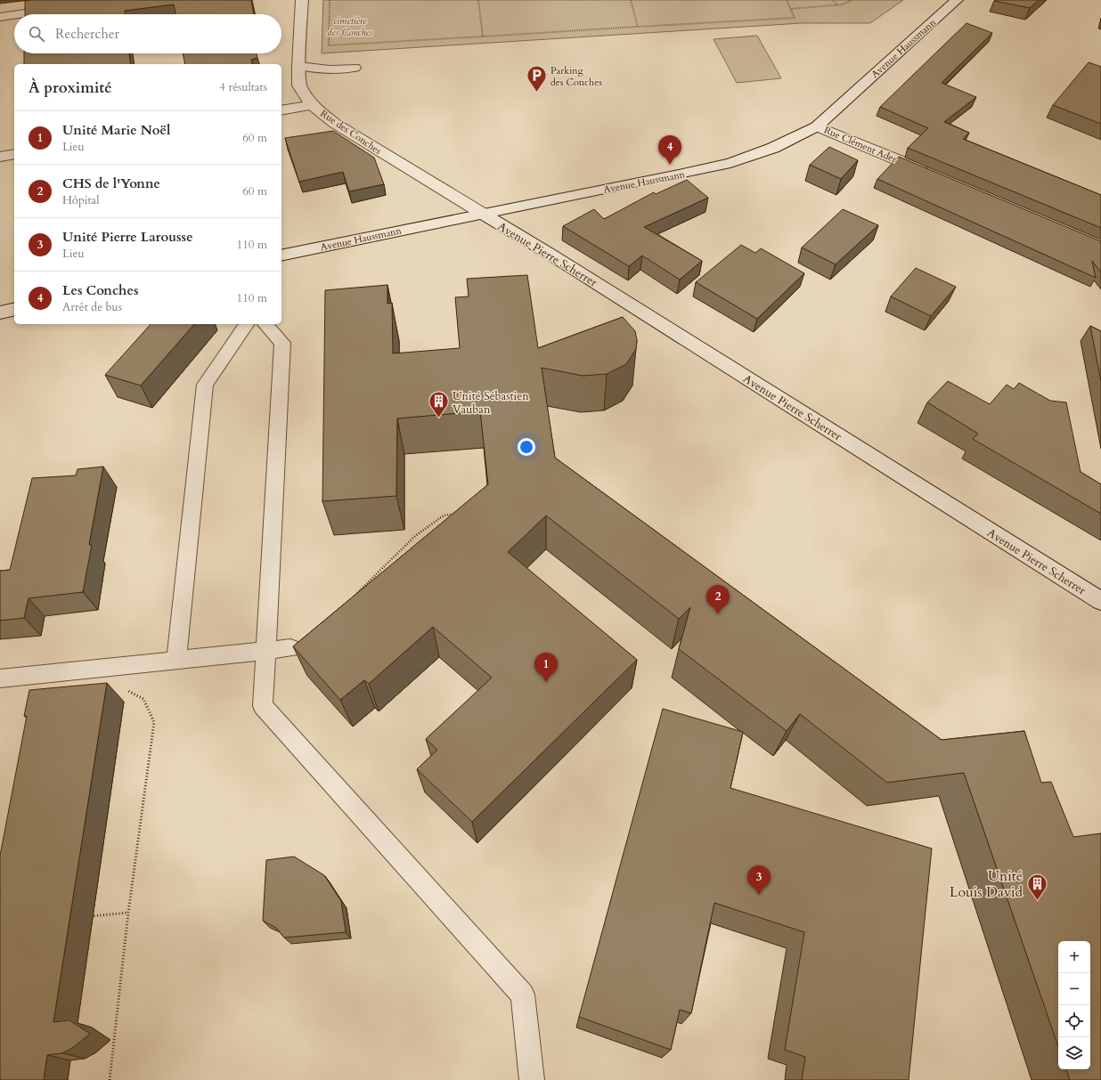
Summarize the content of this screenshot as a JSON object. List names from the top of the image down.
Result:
{
  "streets": {
    "street": [
      "Avenue Haussmann",
      "Rue des Conches",
      "Rue Clément Ader",
      "Avenue Pierre Scherrer"
    ]
  },
  "crossings": [
    ["Avenue Haussmann", "Rue des Conches"],
    ["Avenue Haussmann", "Rue Clément Ader"],
    ["Avenue Haussmann", "Avenue Pierre Scherrer"],
    ["Rue des Conches", "Avenue Pierre Scherrer"]
  ],
  "parks": ["cimetière des Conches"],
  "places": {
    "parking": ["Parking des Conches"],
    "building": ["Unité Sébastien Vauban", "Unité Louis David"]
  },
  "page": {
    "search": "Rechercher",
    "heading": ["À proximité", "4 résultats"],
    "list": [
      {
        "mark": "1",
        "name": "Unité Marie Noël",
        "note": "Lieu",
        "value": "60 m"
      },
      {
        "mark": "2",
        "name": "CHS de l'Yonne",
        "note": "Hôpital",
        "value": "60 m"
      },
      {
        "mark": "3",
        "name": "Unité Pierre Larousse",
        "note": "Lieu",
        "value": "110 m"
      },
      {
        "mark": "4",
        "name": "Les Conches",
        "note": "Arrêt de bus",
        "value": "110 m"
      }
    ],
    "pins": [
      "4",
      "2",
      "1",
      "3"
    ],
    "map_buttons": ["+", "−"]
  }
}
